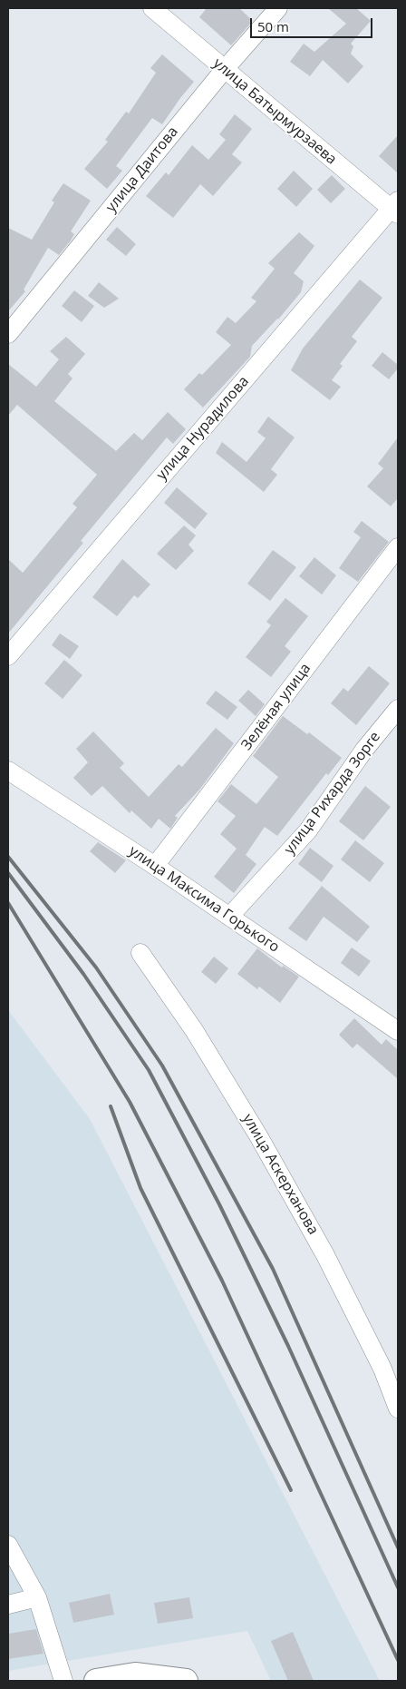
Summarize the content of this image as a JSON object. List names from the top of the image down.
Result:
{
  "streets": {
    "street": [
      "улица Батырмурзаева",
      "улица Даитова",
      "улица Нурадилова",
      "Зелёная улица",
      "улица Рихарда Зорге",
      "улица Максима Горького",
      "улица Аскерханова"
    ]
  },
  "crossings": [
    ["улица Батырмурзаева", "улица Даитова"],
    ["улица Батырмурзаева", "улица Нурадилова"],
    ["Зелёная улица", "улица Максима Горького"],
    ["улица Рихарда Зорге", "улица Максима Горького"]
  ],
  "scale_bar": "50 m"
}
